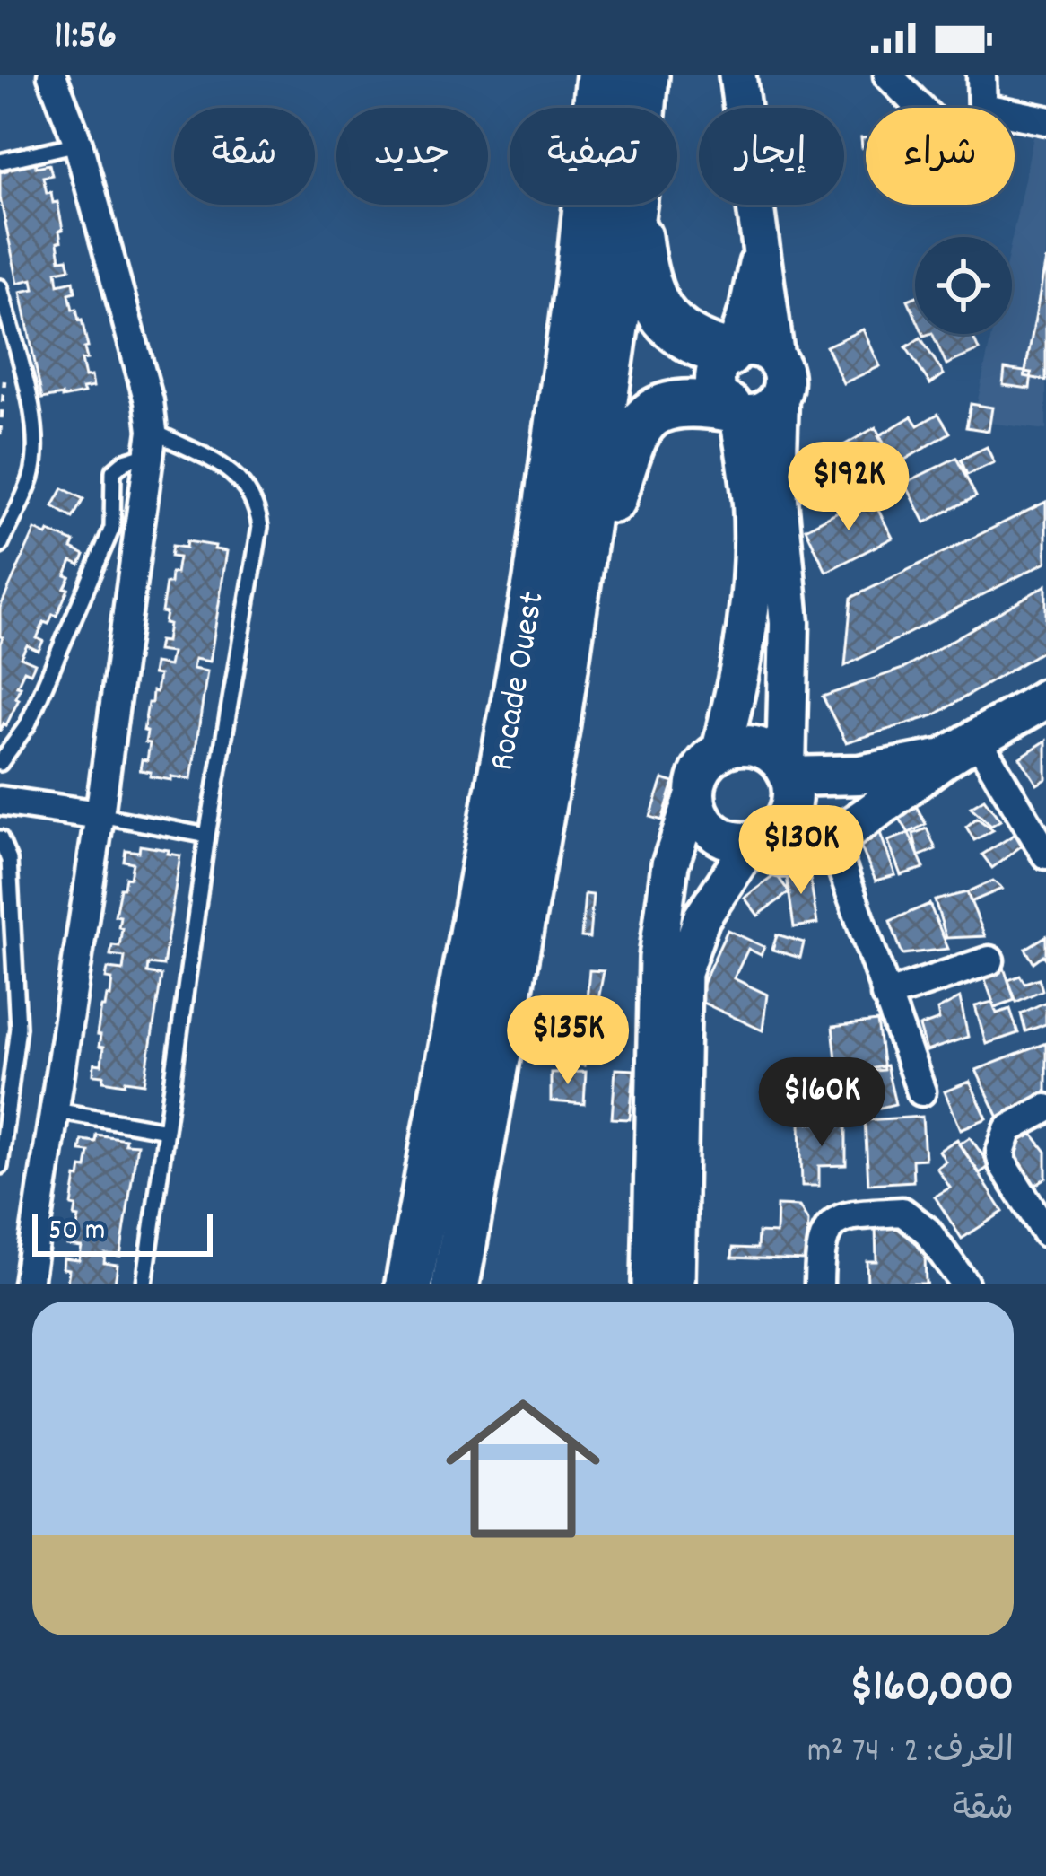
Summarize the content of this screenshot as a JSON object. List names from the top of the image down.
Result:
{
  "streets": {
    "highway": ["Rocade Ouest"]
  },
  "scale_bar": "50 m",
  "page": {
    "status": "11:56",
    "chip": [
      "شراء",
      "إيجار",
      "تصفية",
      "جديد",
      "شقة"
    ],
    "price": [
      "$192K",
      "$130K",
      "$135K",
      "$160K"
    ],
    "scale": "50 m",
    "list": [
      {
        "name": "$160,000",
        "note": "الغرف: 2 · 74 m² · شقة"
      }
    ]
  }
}
